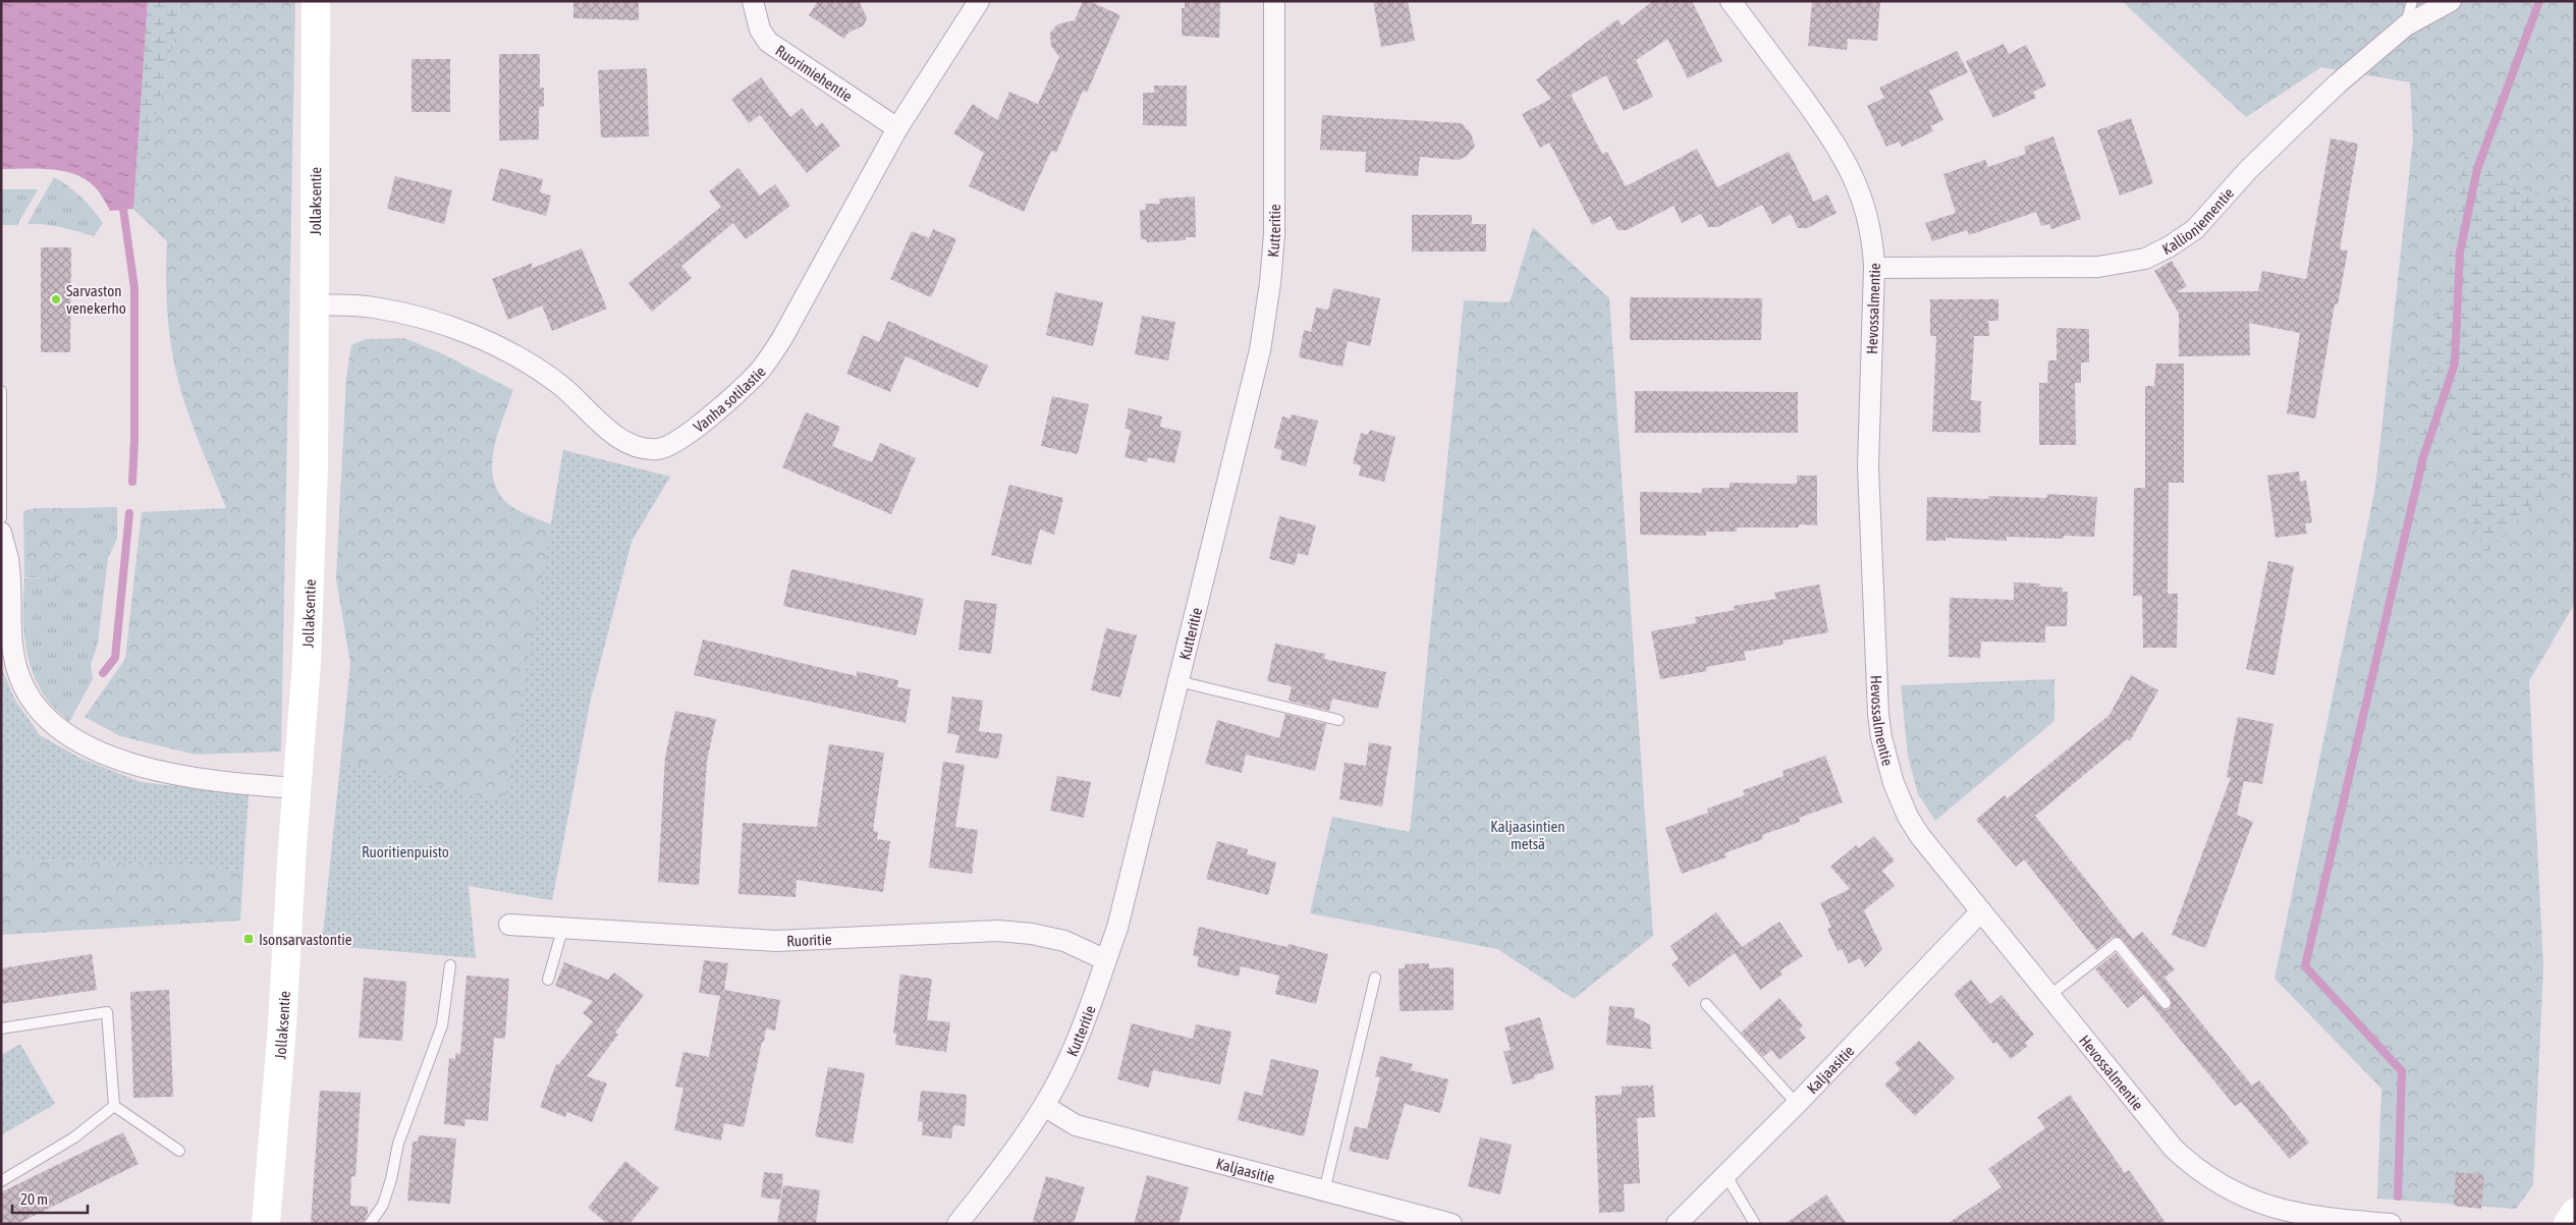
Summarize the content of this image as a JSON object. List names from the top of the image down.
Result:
{
  "streets": {
    "main road": ["Jollaksentie"],
    "street": [
      "Ruorimiehentie",
      "Kallioniementie",
      "Kutteritie",
      "Hevossalmentie",
      "Vanha sotilastie",
      "Ruoritie",
      "Kaljaasitie"
    ]
  },
  "crossings": [
    ["Ruorimiehentie", "Vanha sotilastie"],
    ["Jollaksentie", "Vanha sotilastie"],
    ["Kallioniementie", "Hevossalmentie"],
    ["Kutteritie", "Ruoritie"],
    ["Kutteritie", "Kaljaasitie"],
    ["Hevossalmentie", "Kaljaasitie"]
  ],
  "parks": ["Kaljaasintien metsä", "Ruoritienpuisto"],
  "places": {
    "other": ["Sarvaston venekerho"],
    "transit": ["Isonsarvastontie"]
  },
  "scale_bar": "20 m"
}
